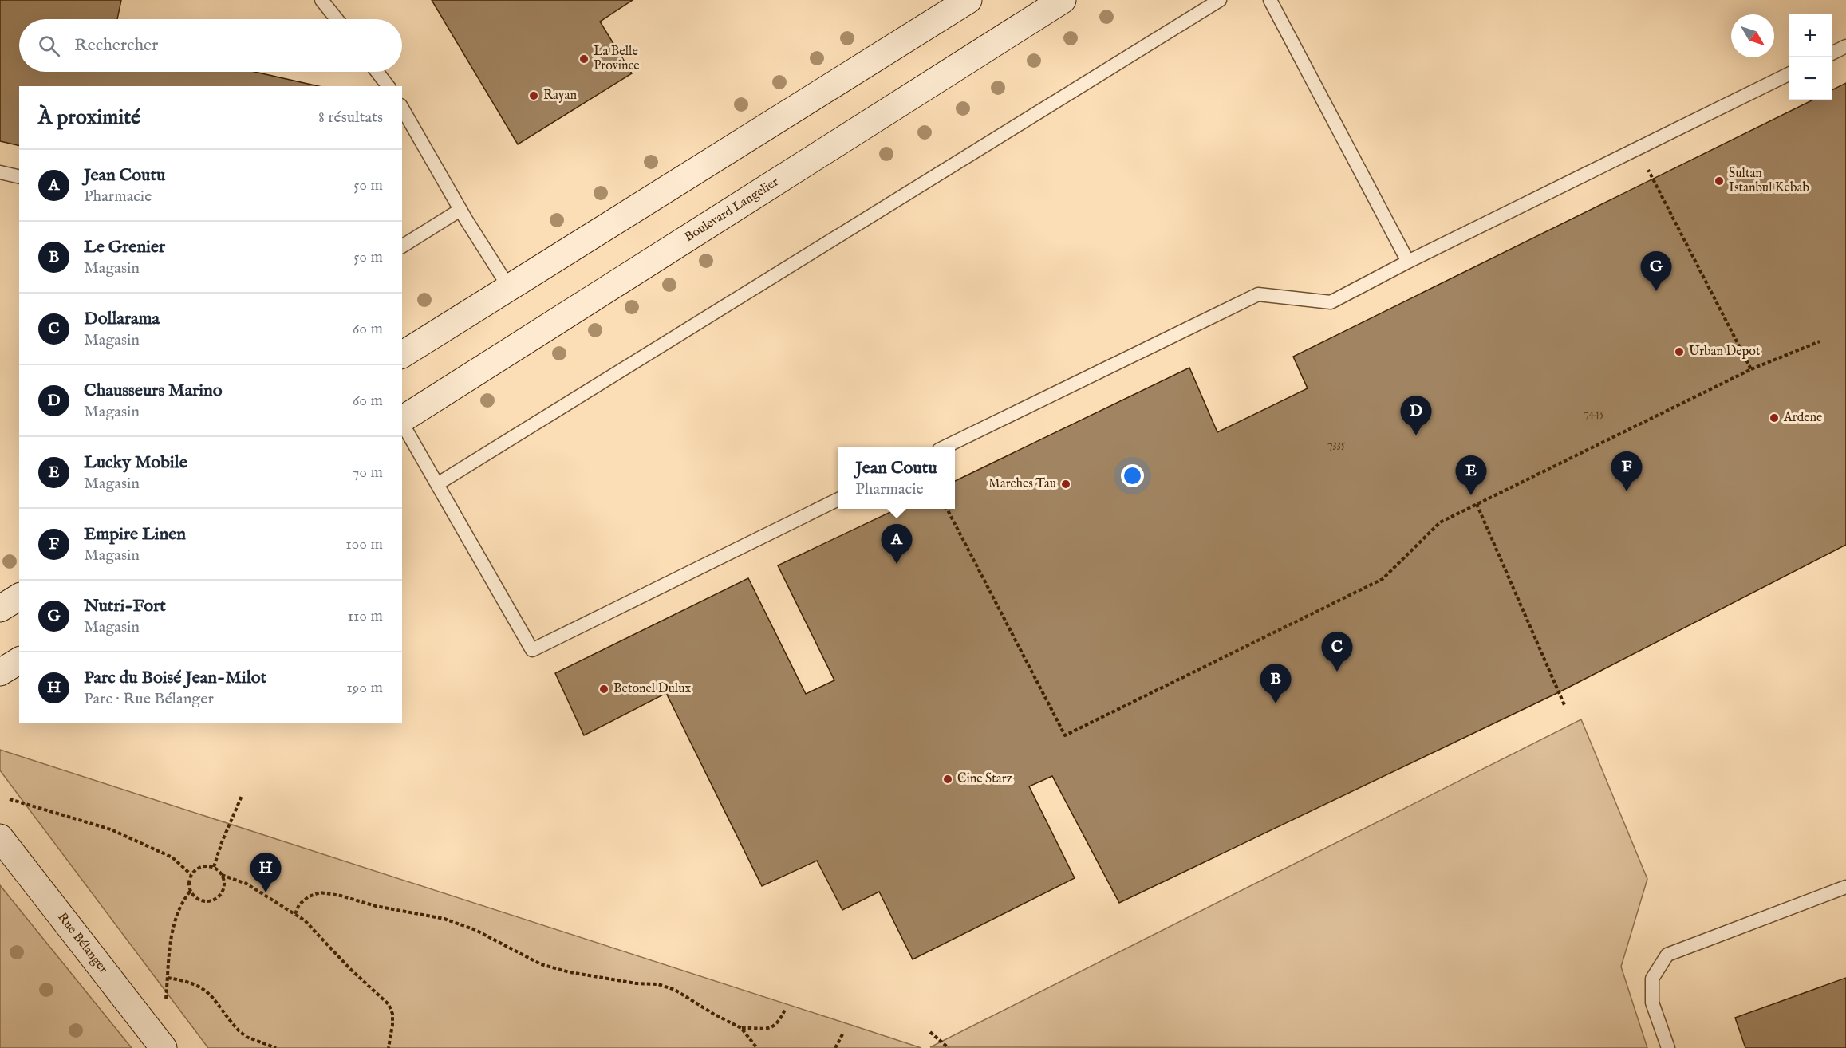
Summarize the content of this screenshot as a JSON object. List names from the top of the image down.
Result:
{
  "streets": {
    "main road": ["Boulevard Langelier", "Rue Bélanger"]
  },
  "places": [
    "La Belle Province",
    "Rayan",
    "Sultan Istanbul Kebab",
    "Urban Depot",
    "Ardene",
    "Marches Tau",
    "Betonel Dulux",
    "Cine Starz"
  ],
  "house_numbers": ["7445", "7335"],
  "north": "bottom right",
  "page": {
    "map_buttons": ["+", "−"],
    "search": "Rechercher",
    "heading": ["À proximité", "8 résultats"],
    "list": [
      {
        "mark": "A",
        "name": "Jean Coutu",
        "note": "Pharmacie",
        "value": "50 m"
      },
      {
        "mark": "B",
        "name": "Le Grenier",
        "note": "Magasin",
        "value": "50 m"
      },
      {
        "mark": "C",
        "name": "Dollarama",
        "note": "Magasin",
        "value": "60 m"
      },
      {
        "mark": "D",
        "name": "Chausseurs Marino",
        "note": "Magasin",
        "value": "60 m"
      },
      {
        "mark": "E",
        "name": "Lucky Mobile",
        "note": "Magasin",
        "value": "70 m"
      },
      {
        "mark": "F",
        "name": "Empire Linen",
        "note": "Magasin",
        "value": "100 m"
      },
      {
        "mark": "G",
        "name": "Nutri-Fort",
        "note": "Magasin",
        "value": "110 m"
      },
      {
        "mark": "H",
        "name": "Parc du Boisé Jean-Milot",
        "note": "Parc · Rue Bélanger",
        "value": "190 m"
      }
    ],
    "pins": [
      "G",
      "D",
      "F",
      "E",
      "A",
      "C",
      "B",
      "H"
    ],
    "popup": ["Jean Coutu", "Pharmacie"]
  }
}
